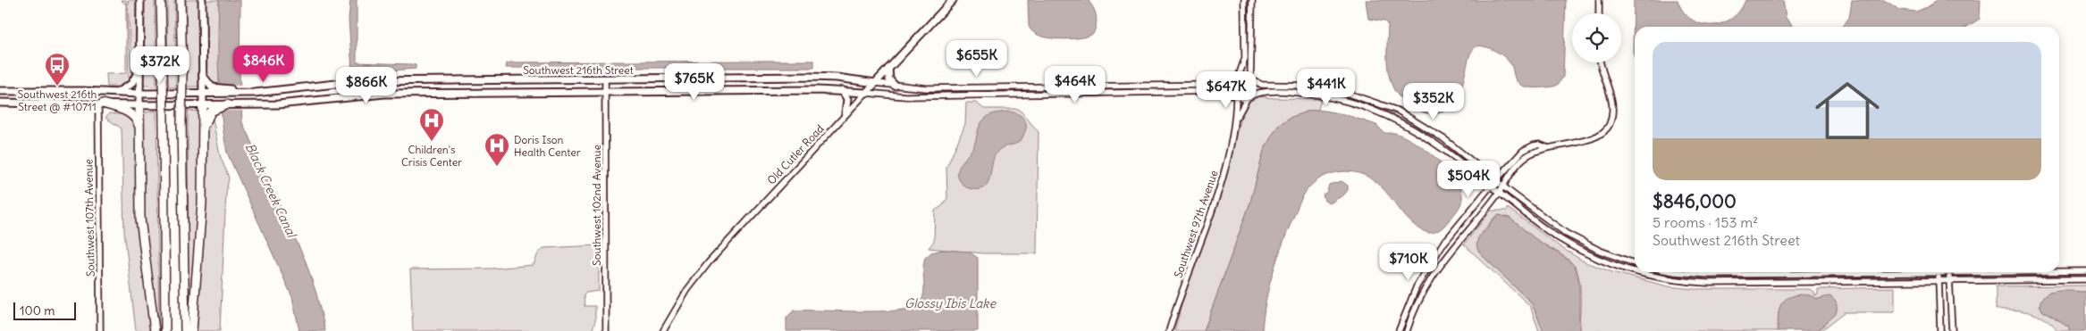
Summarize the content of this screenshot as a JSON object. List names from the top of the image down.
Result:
{
  "streets": {
    "main road": ["Southwest 216th Street", "Old Cutler Road"],
    "street": ["Southwest 102nd Avenue", "Southwest 107th Avenue", "Southwest 97th Avenue"]
  },
  "crossings": [
    ["Southwest 216th Street", "Old Cutler Road"],
    ["Southwest 216th Street", "Southwest 102nd Avenue"],
    ["Southwest 216th Street", "Southwest 97th Avenue"]
  ],
  "water": ["Black Creek Canal", "Glossy Ibis Lake"],
  "places": {
    "bus stop": ["Southwest 216th Street @ #10711"],
    "hospital": ["Children's Crisis Center", "Doris Ison Health Center"]
  },
  "scale_bar": "100 m",
  "page": {
    "list": [
      {
        "name": "$846,000",
        "note": "5 rooms · 153 m² · Southwest 216th Street"
      }
    ],
    "price": [
      "$655K",
      "$846K",
      "$372K",
      "$765K",
      "$464K",
      "$866K",
      "$441K",
      "$647K",
      "$352K",
      "$504K",
      "$710K"
    ],
    "scale": "100 m"
  }
}
